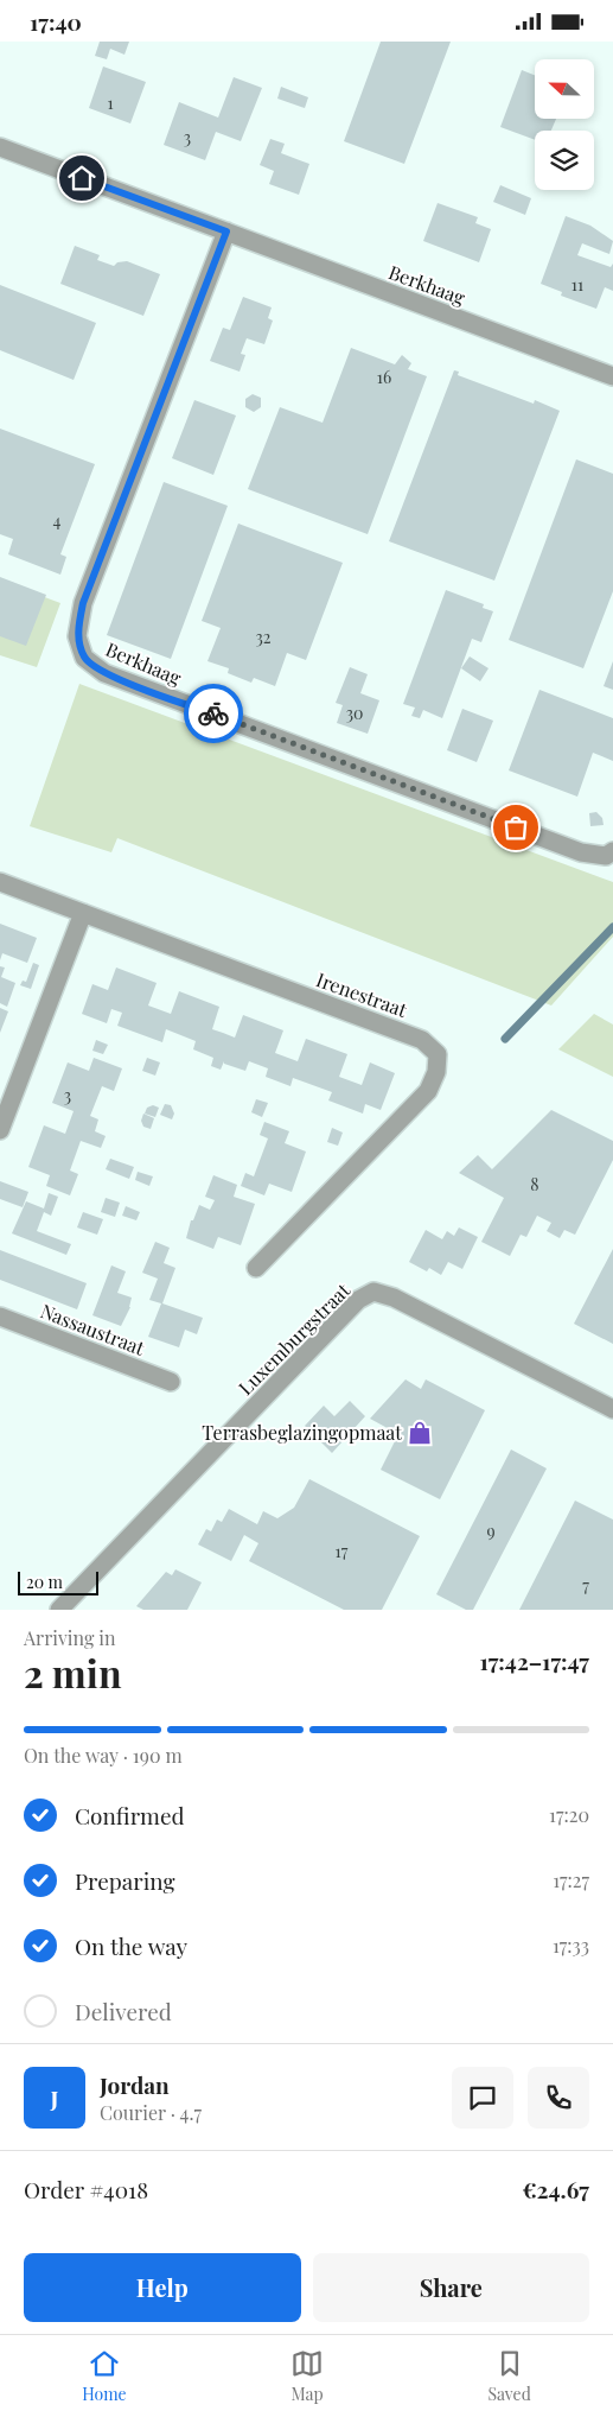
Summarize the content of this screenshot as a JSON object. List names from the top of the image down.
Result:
{
  "streets": {
    "street": [
      "Berkhaag",
      "Irenestraat",
      "Nassaustraat",
      "Luxemburgstraat"
    ]
  },
  "places": {
    "shop": ["Terrasbeglazingopmaat"]
  },
  "house_numbers": [
    "1",
    "3",
    "11",
    "16",
    "4",
    "32",
    "30",
    "3",
    "8",
    "9",
    "17",
    "7"
  ],
  "scale_bar": "20 m",
  "north": "left",
  "page": {
    "status": "17:40",
    "scale": "20 m",
    "heading": ["2 min", "Arriving in", "17:42–17:47"],
    "panel": [
      "Jordan",
      "Courier · 4.7",
      "Order #4018",
      "€24.67"
    ],
    "bar": "On the way · 190 m",
    "list": [
      ["Confirmed", "17:20"],
      ["Preparing", "17:27"],
      ["On the way", "17:33"],
      "Delivered"
    ],
    "round": "J",
    "buttons": ["Help", "Share"],
    "tabs": ["Home", "Map", "Saved"]
  }
}
